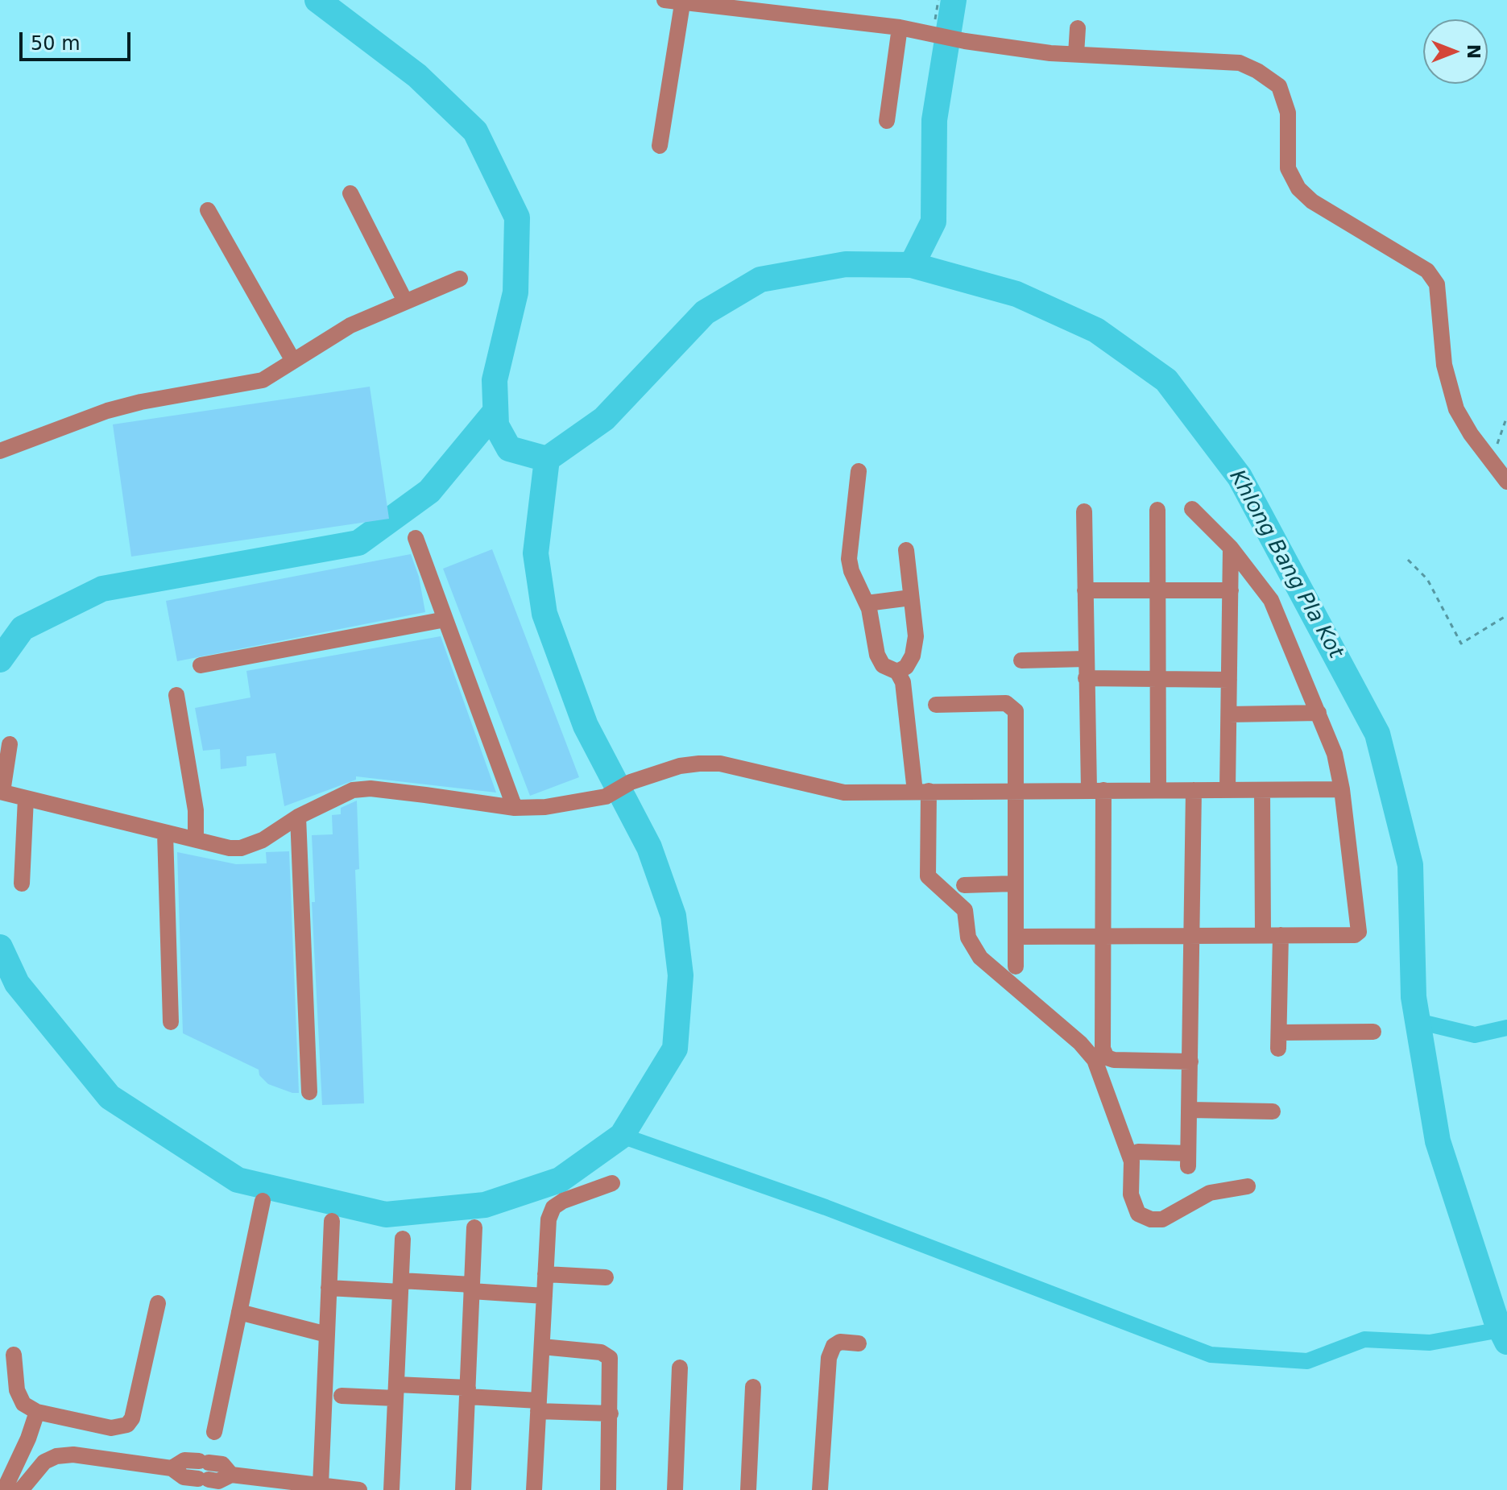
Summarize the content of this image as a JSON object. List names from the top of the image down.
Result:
{
  "water": ["Khlong Bang Pla Kot"],
  "scale_bar": "50 m",
  "north": "right"
}
